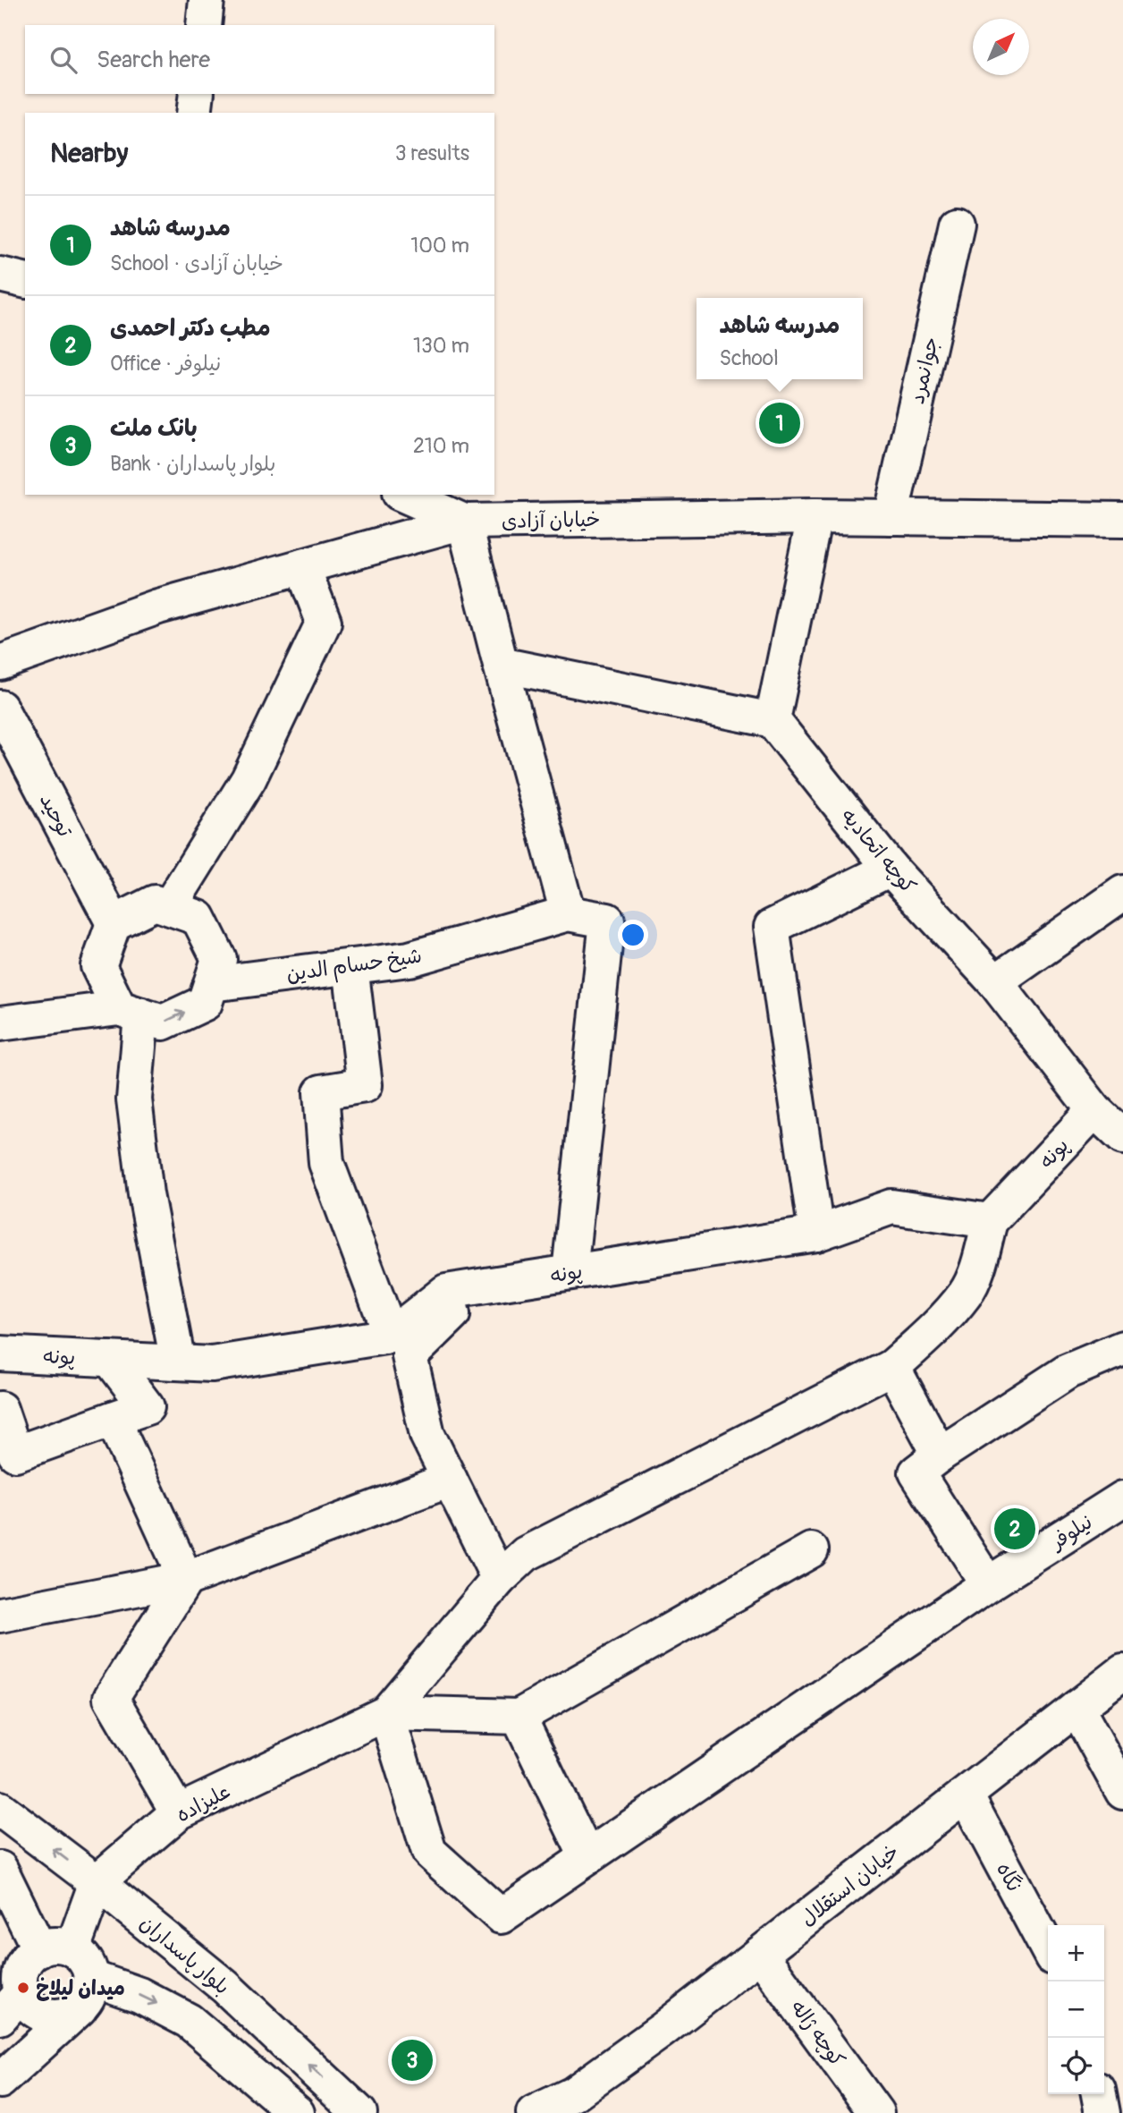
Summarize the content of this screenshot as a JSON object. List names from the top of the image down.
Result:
{
  "streets": {
    "street": [
      "جوانمرد",
      "خیابان آزادی",
      "توحید",
      "کوچه اتحادیه",
      "شیخ حسام الدین",
      "پونه",
      "نیلوفر",
      "علیزاده",
      "نگاه",
      "خیابان استقلال",
      "بلوار پاسداران",
      "کوچه ژاله"
    ]
  },
  "crossings": [
    ["جوانمرد", "خیابان آزادی"],
    ["توحید", "شیخ حسام الدین"],
    ["کوچه اتحادیه", "پونه"],
    ["نیلوفر", "علیزاده"],
    ["علیزاده", "بلوار پاسداران"],
    ["نگاه", "خیابان استقلال"],
    ["خیابان استقلال", "کوچه ژاله"]
  ],
  "places": ["میدان لیلاخ"],
  "north": "top right",
  "page": {
    "search": "Search here",
    "heading": ["Nearby", "3 results"],
    "list": [
      {
        "mark": "1",
        "name": "مدرسه شاهد",
        "note": "School · خیابان آزادی",
        "value": "100 m"
      },
      {
        "mark": "2",
        "name": "مطب دکتر احمدی",
        "note": "Office · نیلوفر",
        "value": "130 m"
      },
      {
        "mark": "3",
        "name": "بانک ملت",
        "note": "Bank · بلوار پاسداران",
        "value": "210 m"
      }
    ],
    "popup": ["مدرسه شاهد", "School"],
    "pins": ["1", "2", "3"],
    "map_buttons": ["+", "−"]
  }
}
